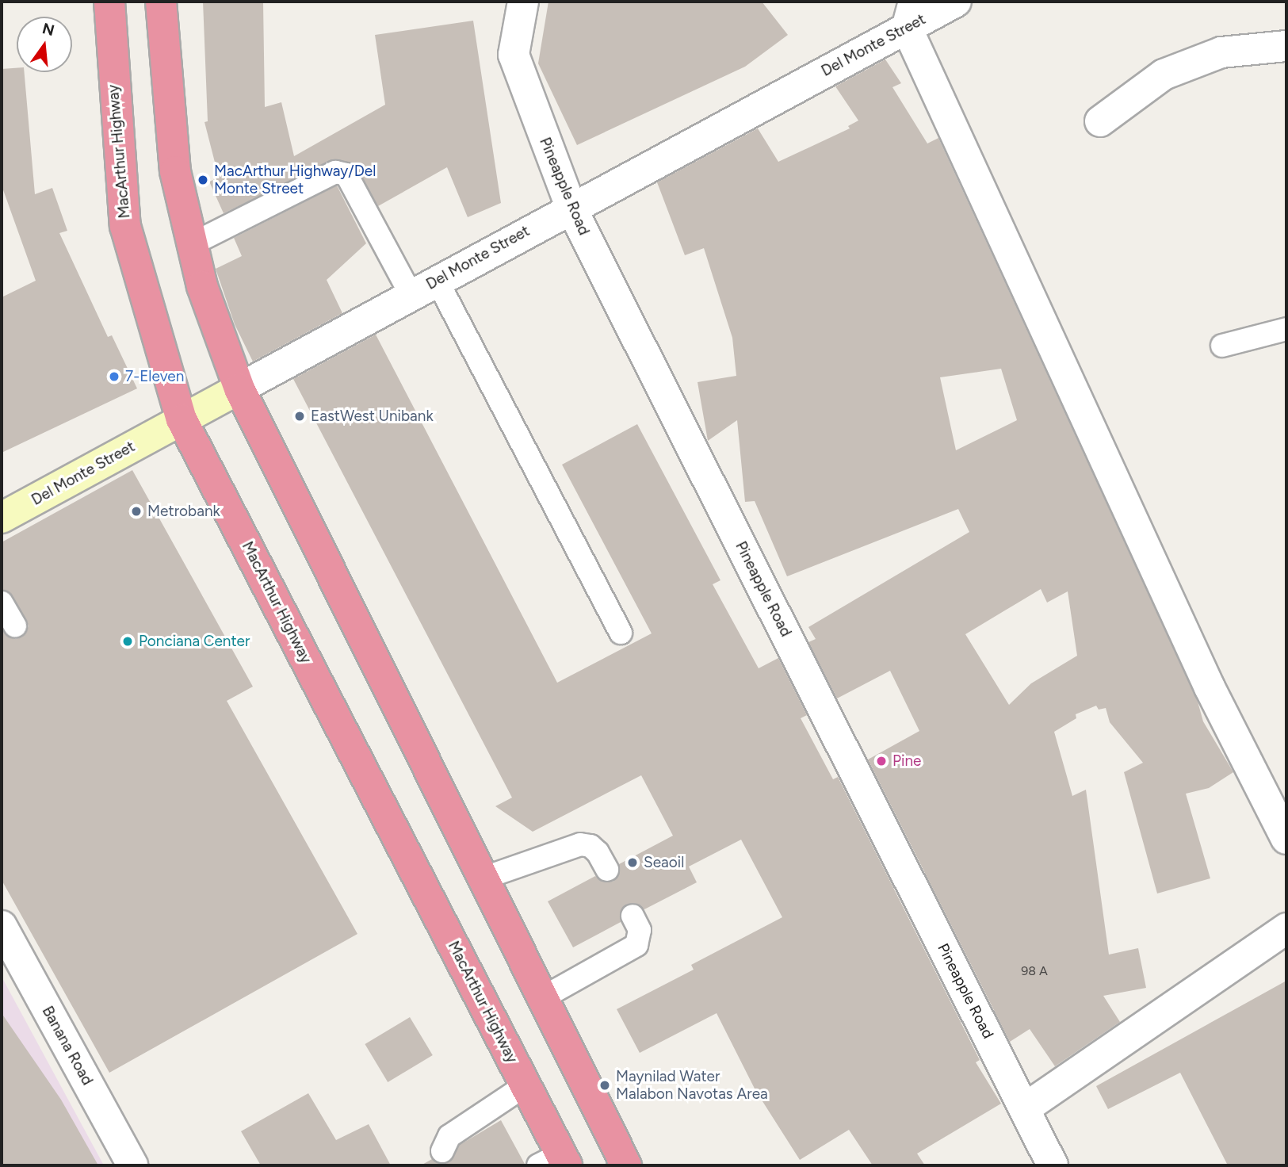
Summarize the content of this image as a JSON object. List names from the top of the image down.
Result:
{
  "streets": {
    "highway": ["MacArthur Highway"],
    "street": ["Del Monte Street", "Pineapple Road", "Banana Road"]
  },
  "crossings": [
    ["Del Monte Street", "MacArthur Highway"],
    ["Del Monte Street", "Pineapple Road"]
  ],
  "places": [
    "MacArthur Highway/Del Monte Street",
    "7-Eleven",
    "EastWest Unibank",
    "Metrobank",
    "Ponciana Center",
    "Pine",
    "Seaoil",
    "Maynilad Water Malabon Navotas Area"
  ],
  "house_numbers": ["98 A"],
  "north": "top"
}
